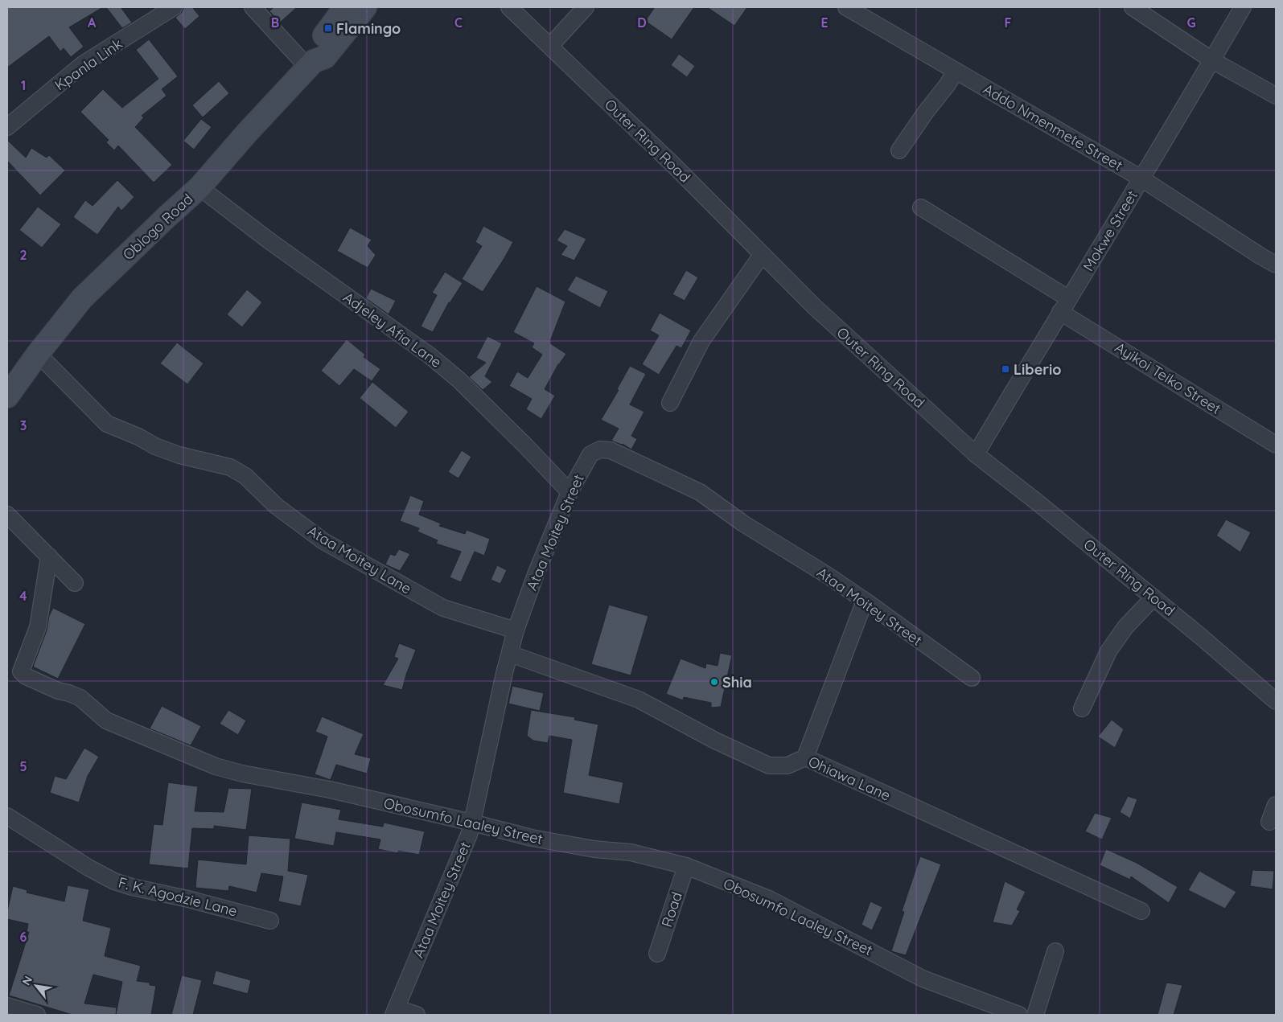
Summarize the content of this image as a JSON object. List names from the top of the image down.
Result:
{
  "streets": {
    "main road": ["Oblogo Road"],
    "street": [
      "Kpanla Link",
      "Addo Nmenmete Street",
      "Outer Ring Road",
      "Mokwe Street",
      "Adjeley Afia Lane",
      "Ayikoi Teiko Street",
      "Ataa Moitey Street",
      "Ataa Moitey Lane",
      "Ohiawa Lane",
      "Obosumfo Laaley Street",
      "F. K. Agodzie Lane",
      "Road"
    ]
  },
  "crossings": [
    ["Addo Nmenmete Street", "Mokwe Street"],
    ["Outer Ring Road", "Mokwe Street"],
    ["Oblogo Road", "Adjeley Afia Lane"],
    ["Oblogo Road", "Ataa Moitey Lane"],
    ["Mokwe Street", "Ayikoi Teiko Street"],
    ["Adjeley Afia Lane", "Ataa Moitey Street"],
    ["Ataa Moitey Street", "Ataa Moitey Lane"],
    ["Ataa Moitey Street", "Ohiawa Lane"],
    ["Ataa Moitey Street", "Obosumfo Laaley Street"],
    ["Obosumfo Laaley Street", "Road"]
  ],
  "places": {
    "transit": ["Flamingo", "Liberio"],
    "other": ["Shia"]
  },
  "north": "top left",
  "grid": {
    "columns": [
      "A",
      "B",
      "C",
      "D",
      "E",
      "F",
      "G"
    ],
    "rows": [
      "1",
      "2",
      "3",
      "4",
      "5",
      "6"
    ]
  }
}
